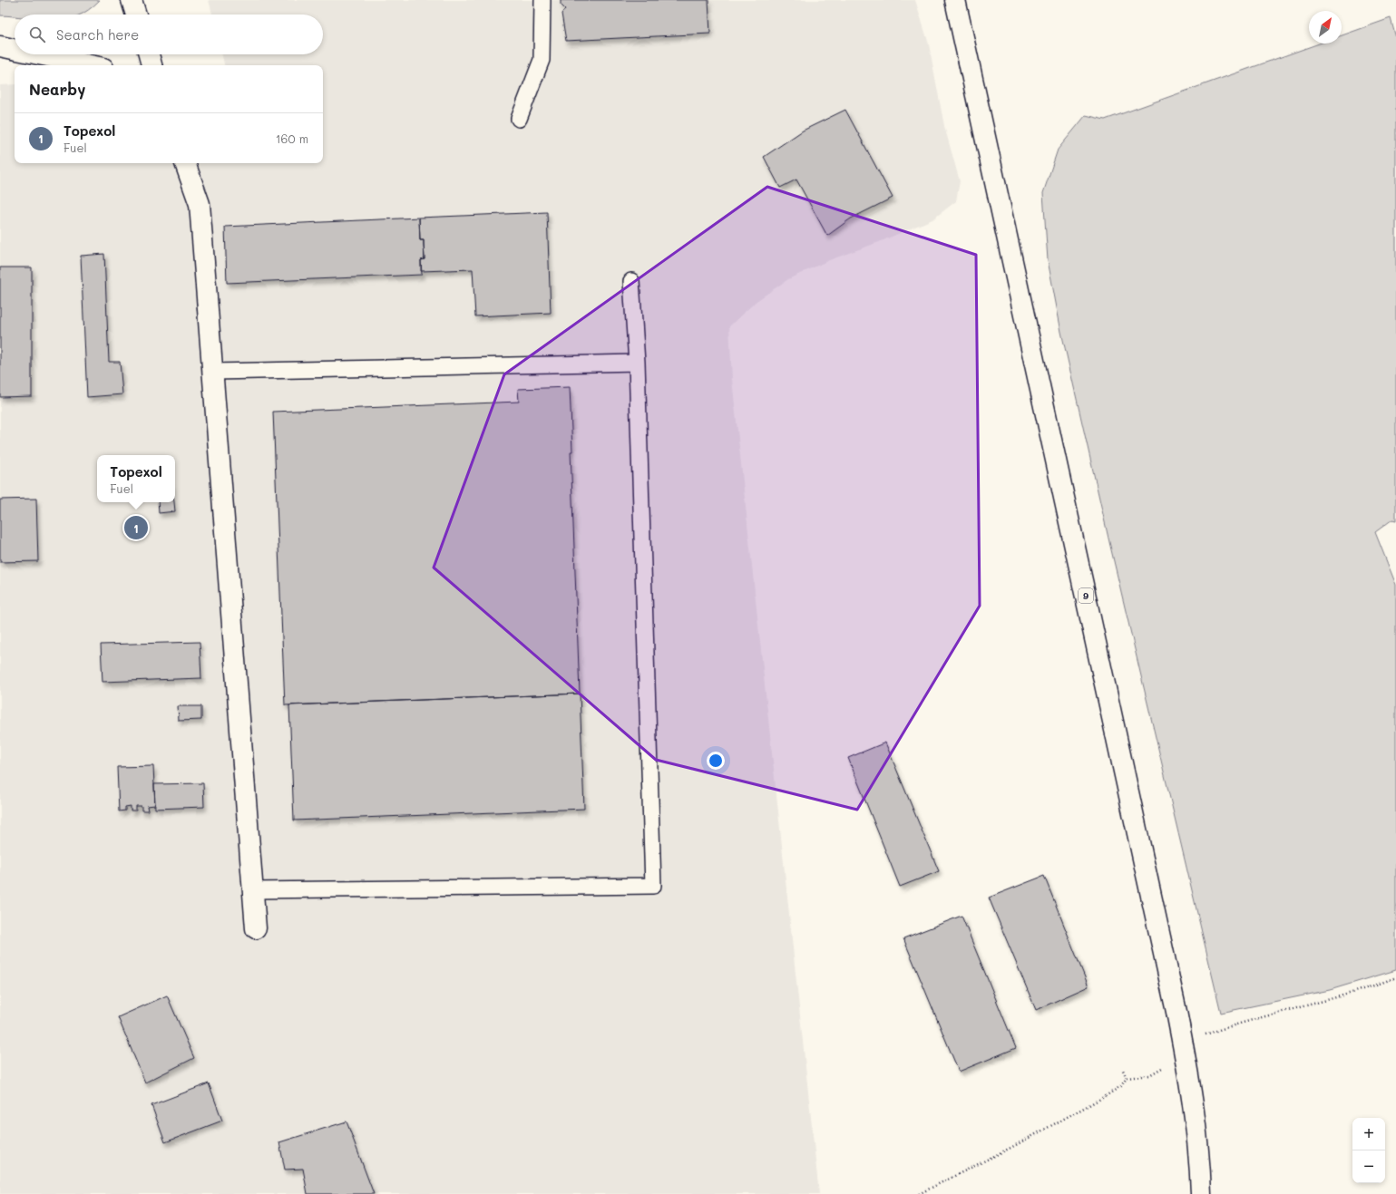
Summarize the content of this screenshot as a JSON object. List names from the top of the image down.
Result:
{
  "streets": {
    "main road": ["9"]
  },
  "north": "top right",
  "page": {
    "search": "Search here",
    "heading": "Nearby",
    "list": [
      {
        "mark": "1",
        "name": "Topexol",
        "note": "Fuel",
        "value": "160 m"
      }
    ],
    "popup": ["Topexol", "Fuel"],
    "pins": "1",
    "map_buttons": ["+", "−"]
  }
}
